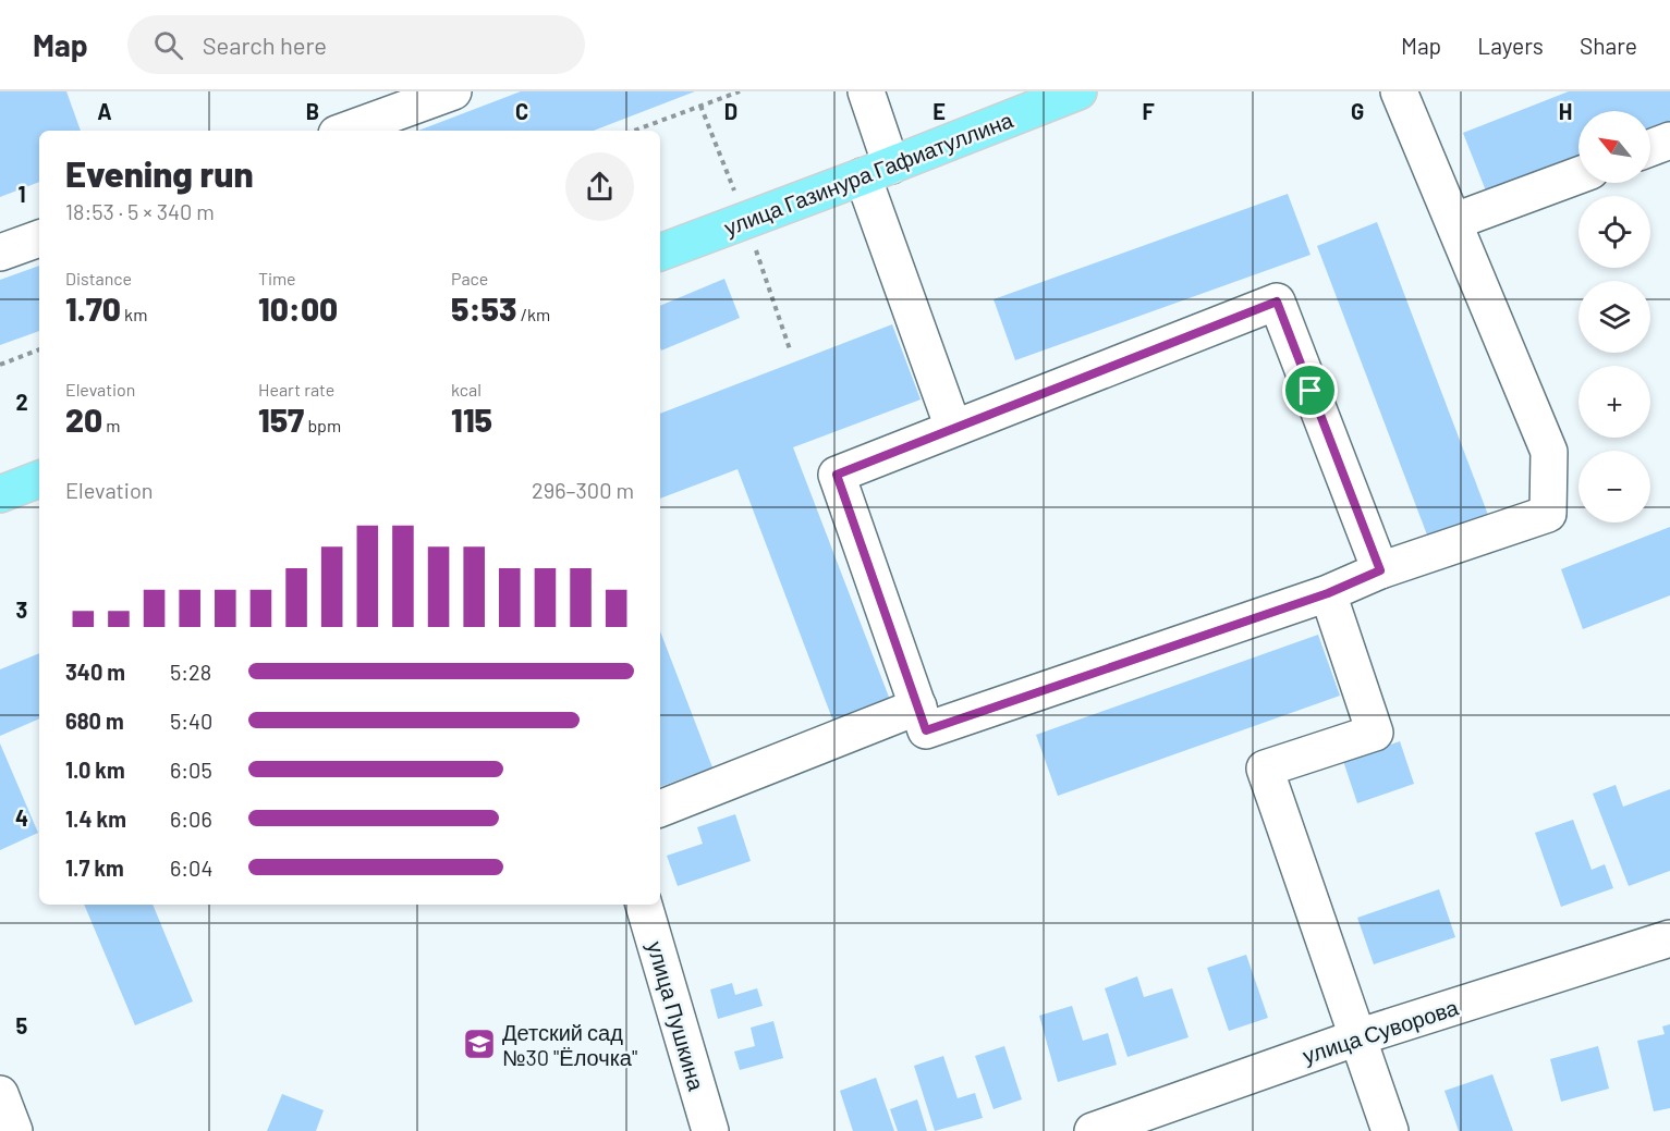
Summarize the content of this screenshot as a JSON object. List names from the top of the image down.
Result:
{
  "streets": {
    "main road": ["улица Газинура Гафиатуллина"],
    "street": ["улица Пушкина", "улица Суворова"]
  },
  "places": {
    "school or university": ["Детский сад №30 \"Ёлочка\""]
  },
  "north": "top left",
  "page": {
    "header": "Map",
    "search": "Search here",
    "nav": ["Map", "Layers", "Share"],
    "map_buttons": ["+", "−"],
    "heading": ["Evening run", "18:53 · 5 × 340 m"],
    "stats": [
      ["Distance", "1.70 km"],
      ["Time", "10:00"],
      ["Pace", "5:53 /km"],
      ["Elevation", "20 m"],
      ["Heart rate", "157 bpm"],
      ["kcal", "115"]
    ],
    "chart": ["Elevation", "296–300 m"],
    "list": [
      {
        "name": "340 m",
        "note": "5:28"
      },
      {
        "name": "680 m",
        "note": "5:40"
      },
      {
        "name": "1.0 km",
        "note": "6:05"
      },
      {
        "name": "1.4 km",
        "note": "6:06"
      },
      {
        "name": "1.7 km",
        "note": "6:04"
      }
    ]
  },
  "grid": {
    "columns": [
      "A",
      "B",
      "C",
      "D",
      "E",
      "F",
      "G",
      "H"
    ],
    "rows": [
      "1",
      "2",
      "3",
      "4",
      "5"
    ]
  }
}
